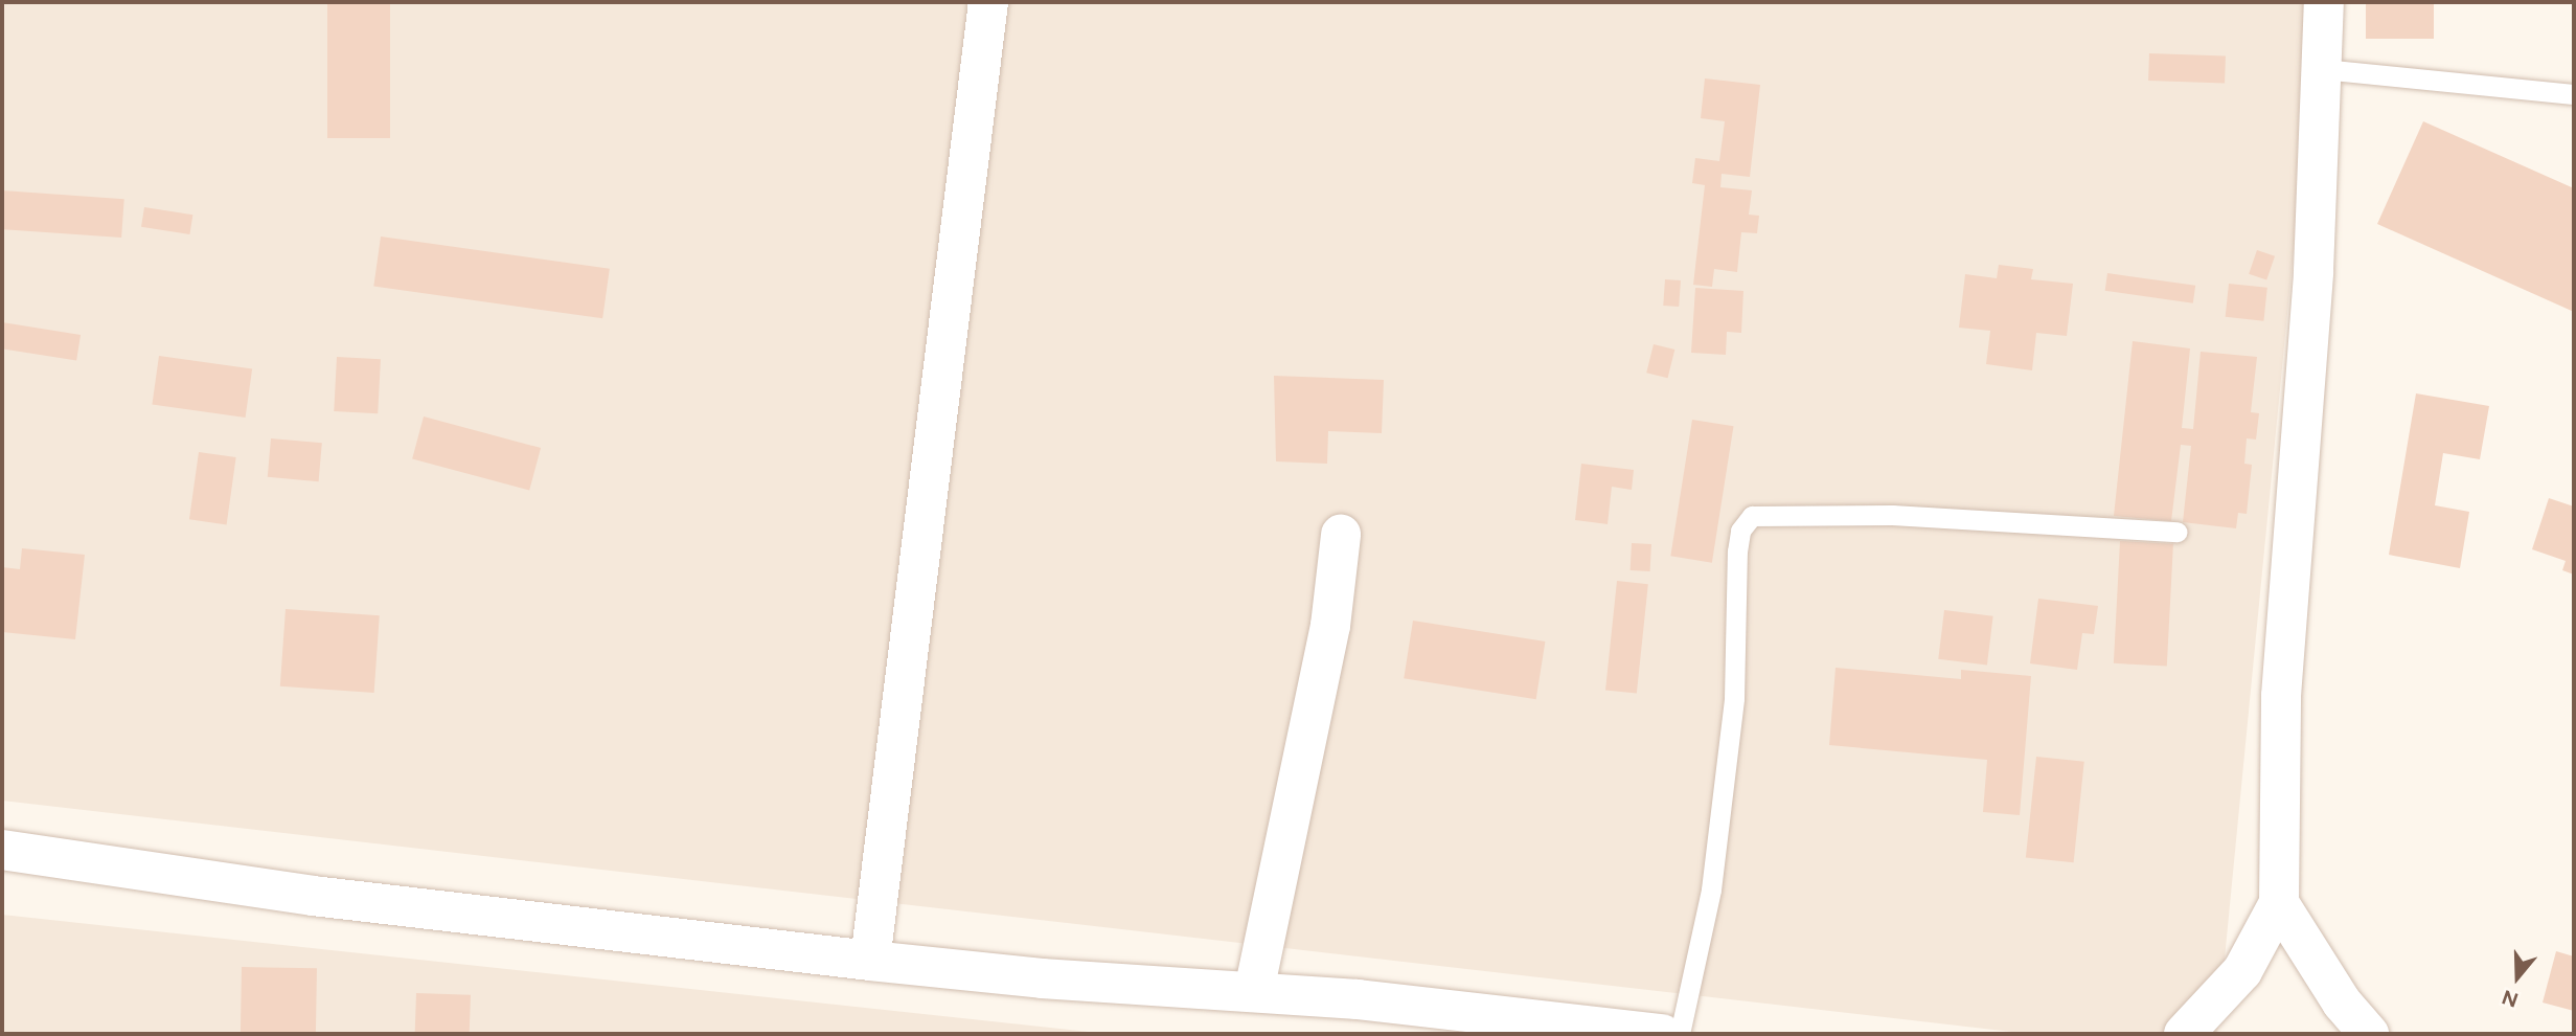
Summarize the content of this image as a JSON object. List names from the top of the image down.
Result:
{
  "north": "bottom"
}
